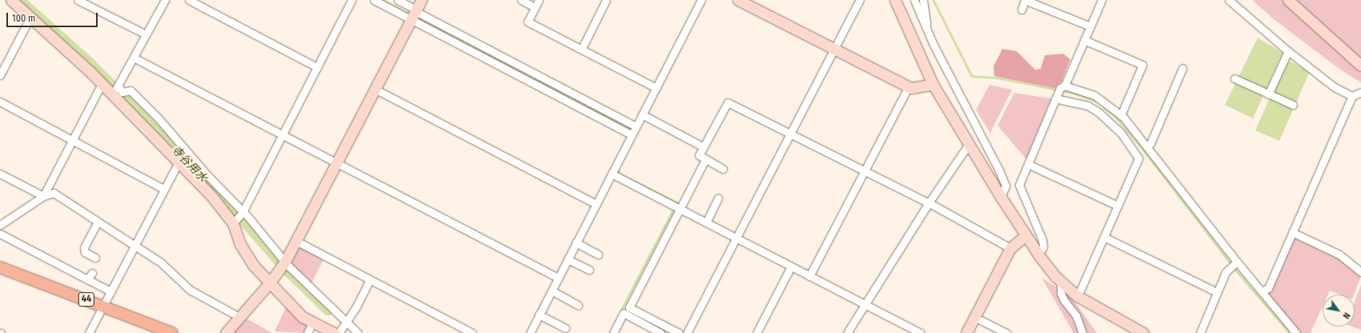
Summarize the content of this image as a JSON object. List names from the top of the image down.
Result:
{
  "streets": {
    "main road": ["44"]
  },
  "water": ["寺谷用水"],
  "scale_bar": "100 m",
  "north": "bottom right"
}
